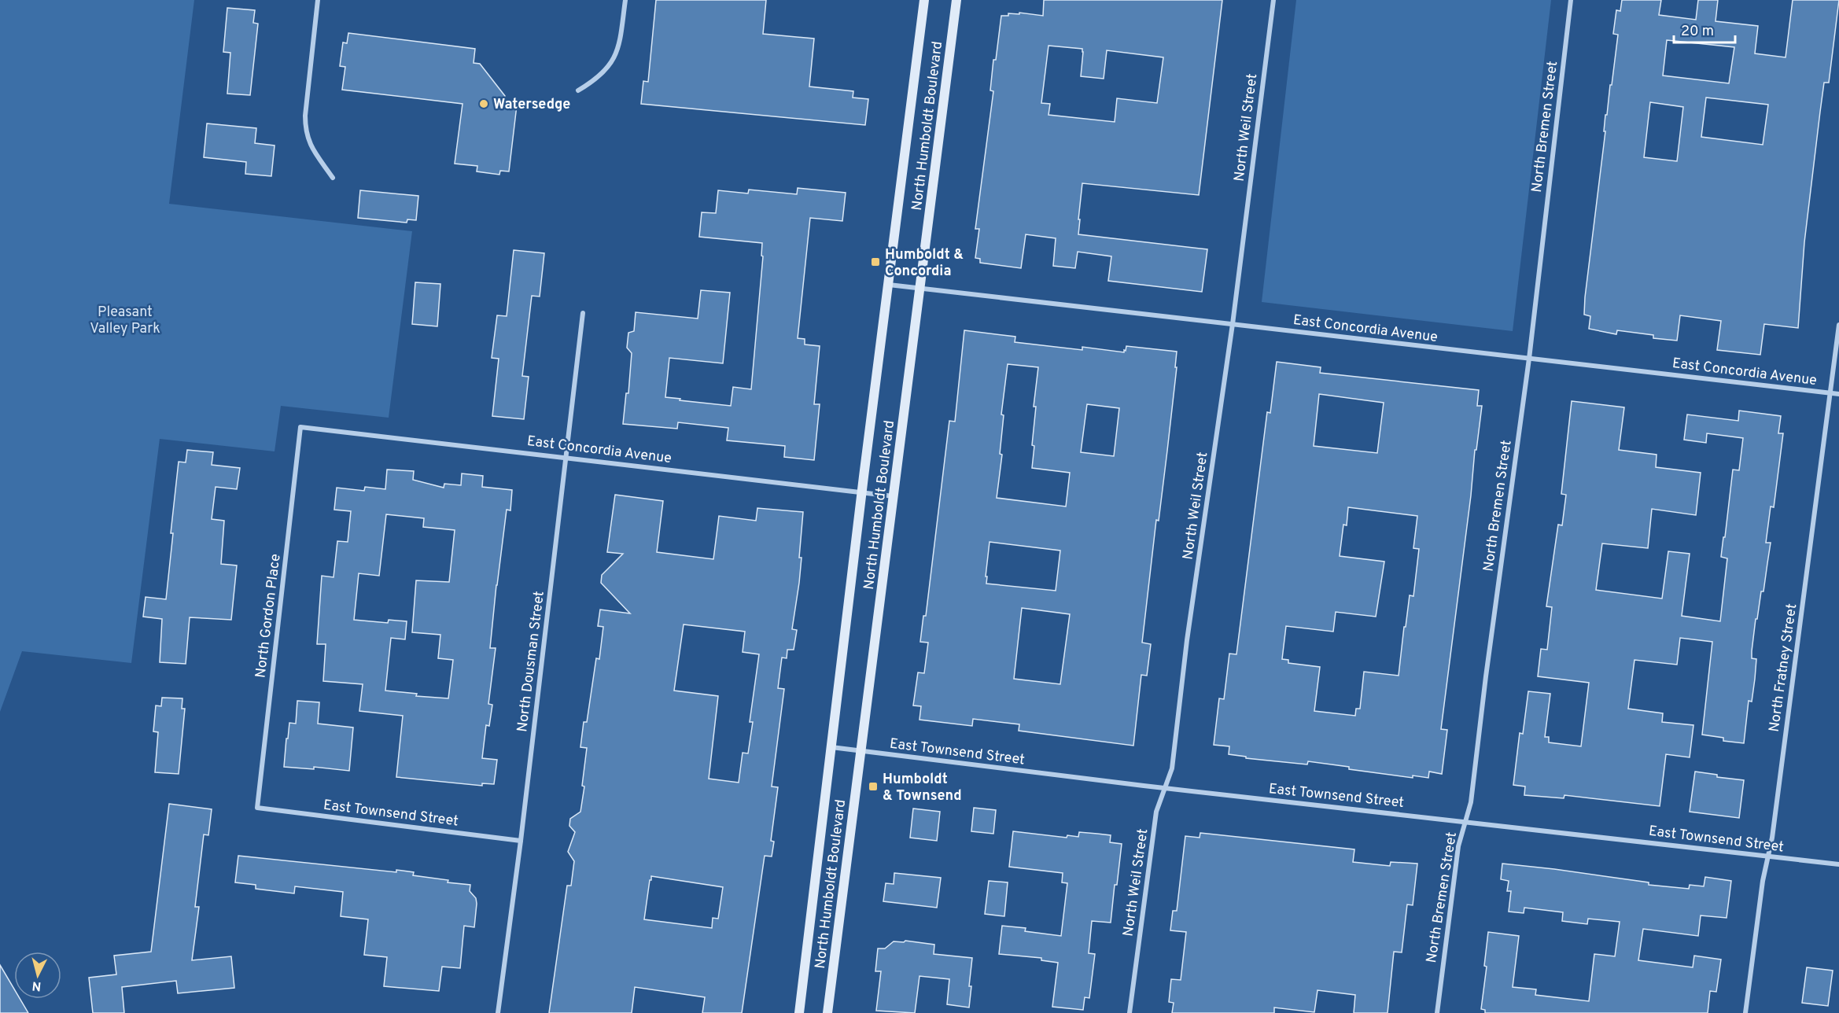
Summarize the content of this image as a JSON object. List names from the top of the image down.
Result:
{
  "streets": {
    "main road": ["North Humboldt Boulevard"],
    "street": [
      "North Bremen Street",
      "North Weil Street",
      "East Concordia Avenue",
      "North Gordon Place",
      "North Dousman Street",
      "North Fratney Street",
      "East Townsend Street"
    ]
  },
  "crossings": [
    ["North Humboldt Boulevard", "East Concordia Avenue"],
    ["North Humboldt Boulevard", "East Townsend Street"],
    ["North Bremen Street", "East Concordia Avenue"],
    ["North Bremen Street", "East Townsend Street"],
    ["North Weil Street", "East Concordia Avenue"],
    ["North Weil Street", "East Townsend Street"],
    ["East Concordia Avenue", "North Gordon Place"],
    ["East Concordia Avenue", "North Dousman Street"],
    ["East Concordia Avenue", "North Fratney Street"],
    ["North Gordon Place", "East Townsend Street"],
    ["North Dousman Street", "East Townsend Street"],
    ["North Fratney Street", "East Townsend Street"]
  ],
  "parks": ["Pleasant Valley Park"],
  "places": {
    "other": ["Watersedge"],
    "transit": ["Humboldt & Concordia", "Humboldt & Townsend"]
  },
  "scale_bar": "20 m",
  "north": "bottom"
}
